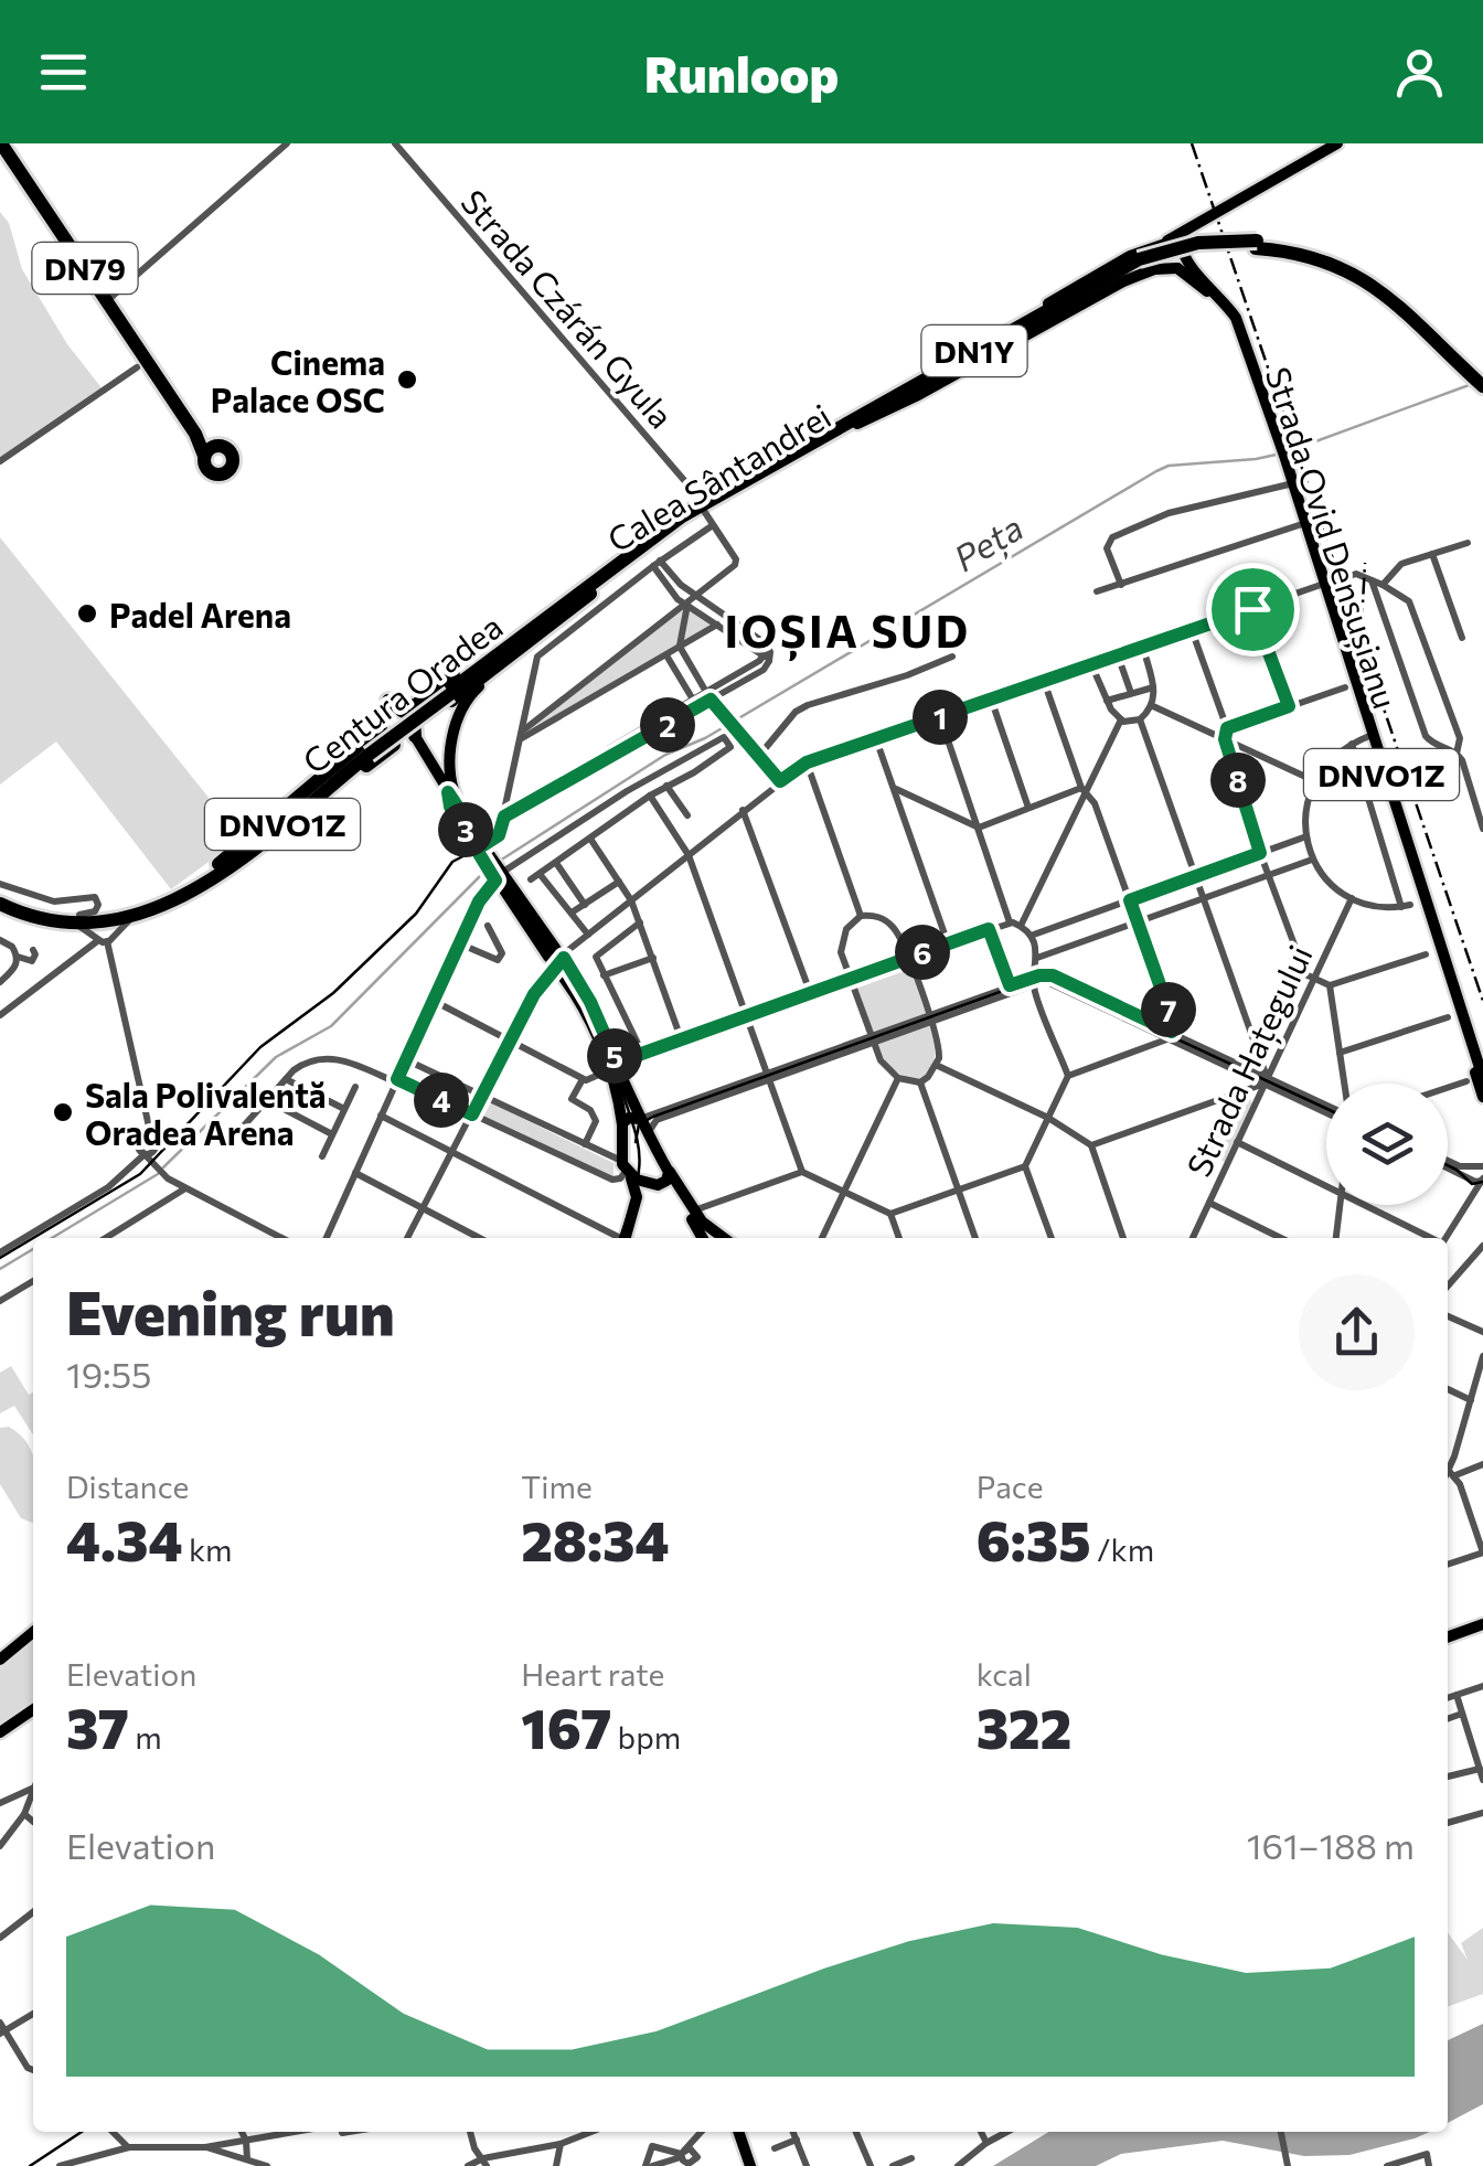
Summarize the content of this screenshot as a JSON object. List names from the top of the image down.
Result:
{
  "streets": {
    "highway": [
      "DN79",
      "DN1Y",
      "Calea Sântandrei",
      "Centura Oradea",
      "DNVO1Z"
    ],
    "main road": ["Strada Ovid Densușianu"],
    "street": ["Strada Czárán Gyula", "Strada Hațegului"]
  },
  "crossings": [
    ["Strada Czárán Gyula", "Calea Sântandrei"],
    ["DN1Y", "Calea Sântandrei"],
    ["DN1Y", "DNVO1Z"],
    ["Calea Sântandrei", "Centura Oradea"],
    ["Calea Sântandrei", "DNVO1Z"],
    ["Strada Ovid Densușianu", "DNVO1Z"],
    ["Centura Oradea", "DNVO1Z"]
  ],
  "districts": ["IOȘIA SUD"],
  "water": ["Peța"],
  "places": ["Cinema Palace OSC", "Padel Arena", "Sala Polivalentă Oradea Arena"],
  "page": {
    "header": "Runloop",
    "pins": [
      "1",
      "2",
      "8",
      "3",
      "6",
      "7",
      "5",
      "4"
    ],
    "heading": ["Evening run", "19:55"],
    "stats": [
      ["Distance", "4.34 km"],
      ["Time", "28:34"],
      ["Pace", "6:35 /km"],
      ["Elevation", "37 m"],
      ["Heart rate", "167 bpm"],
      ["kcal", "322"]
    ],
    "chart": ["Elevation", "161–188 m"]
  }
}
